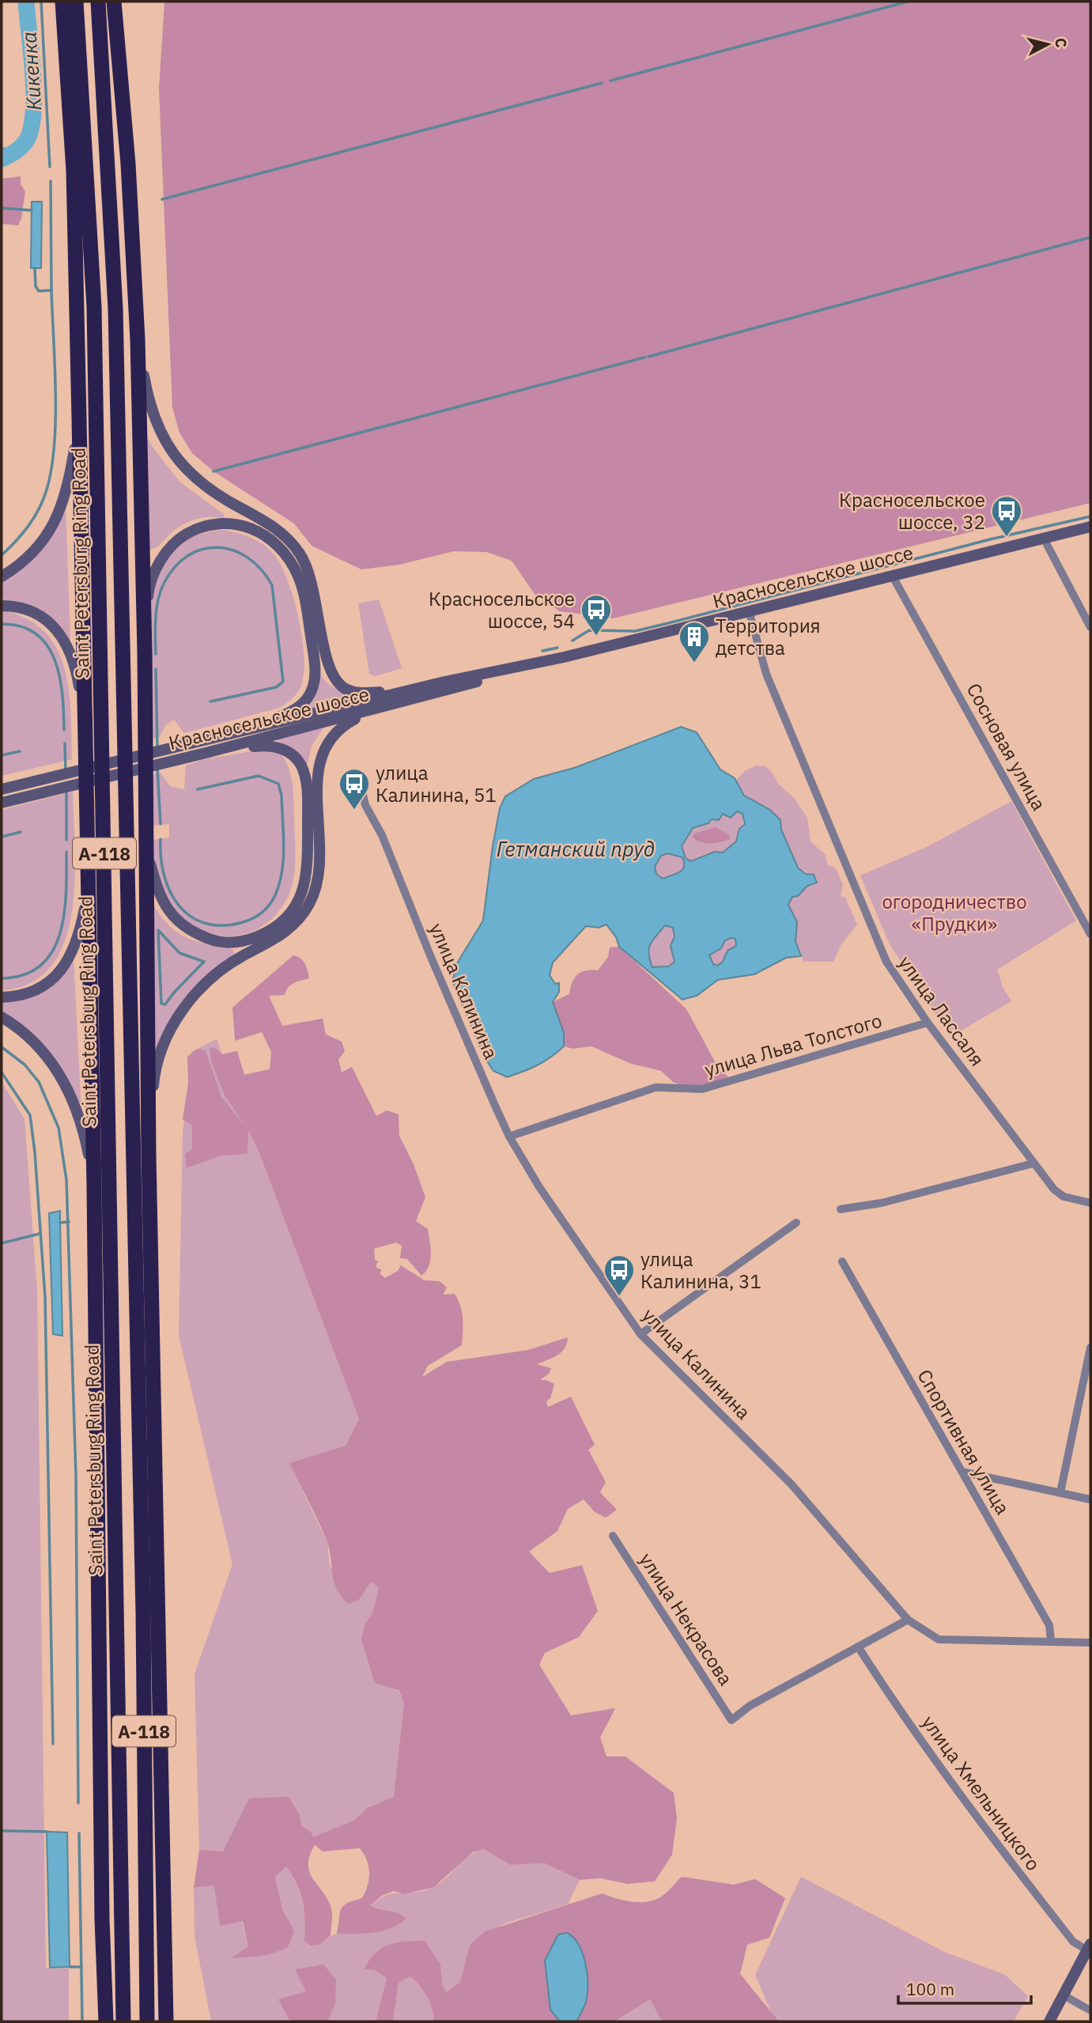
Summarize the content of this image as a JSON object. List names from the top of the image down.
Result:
{
  "streets": {
    "highway": ["Saint Petersburg Ring Road", "А-118"],
    "main road": ["Красносельское шоссе"],
    "street": [
      "Сосновая улица",
      "улица Калинина",
      "улица Лассаля",
      "улица Льва Толстого",
      "Спортивная улица",
      "улица Некрасова",
      "улица Хмельницкого"
    ]
  },
  "crossings": [
    ["Красносельское шоссе", "Сосновая улица"],
    ["Красносельское шоссе", "улица Лассаля"],
    ["улица Калинина", "улица Льва Толстого"],
    ["улица Калинина", "Спортивная улица"],
    ["улица Лассаля", "улица Льва Толстого"],
    ["улица Некрасова", "улица Хмельницкого"]
  ],
  "water": ["Кикенка", "Гетманский пруд"],
  "parks": ["огородничество «Прудки»"],
  "places": {
    "bus stop": [
      "Красносельское шоссе, 32",
      "Красносельское шоссе, 54",
      "улица Калинина, 51",
      "улица Калинина, 31"
    ],
    "building": ["Территория детства"]
  },
  "scale_bar": "100 m",
  "north": "right"
}
